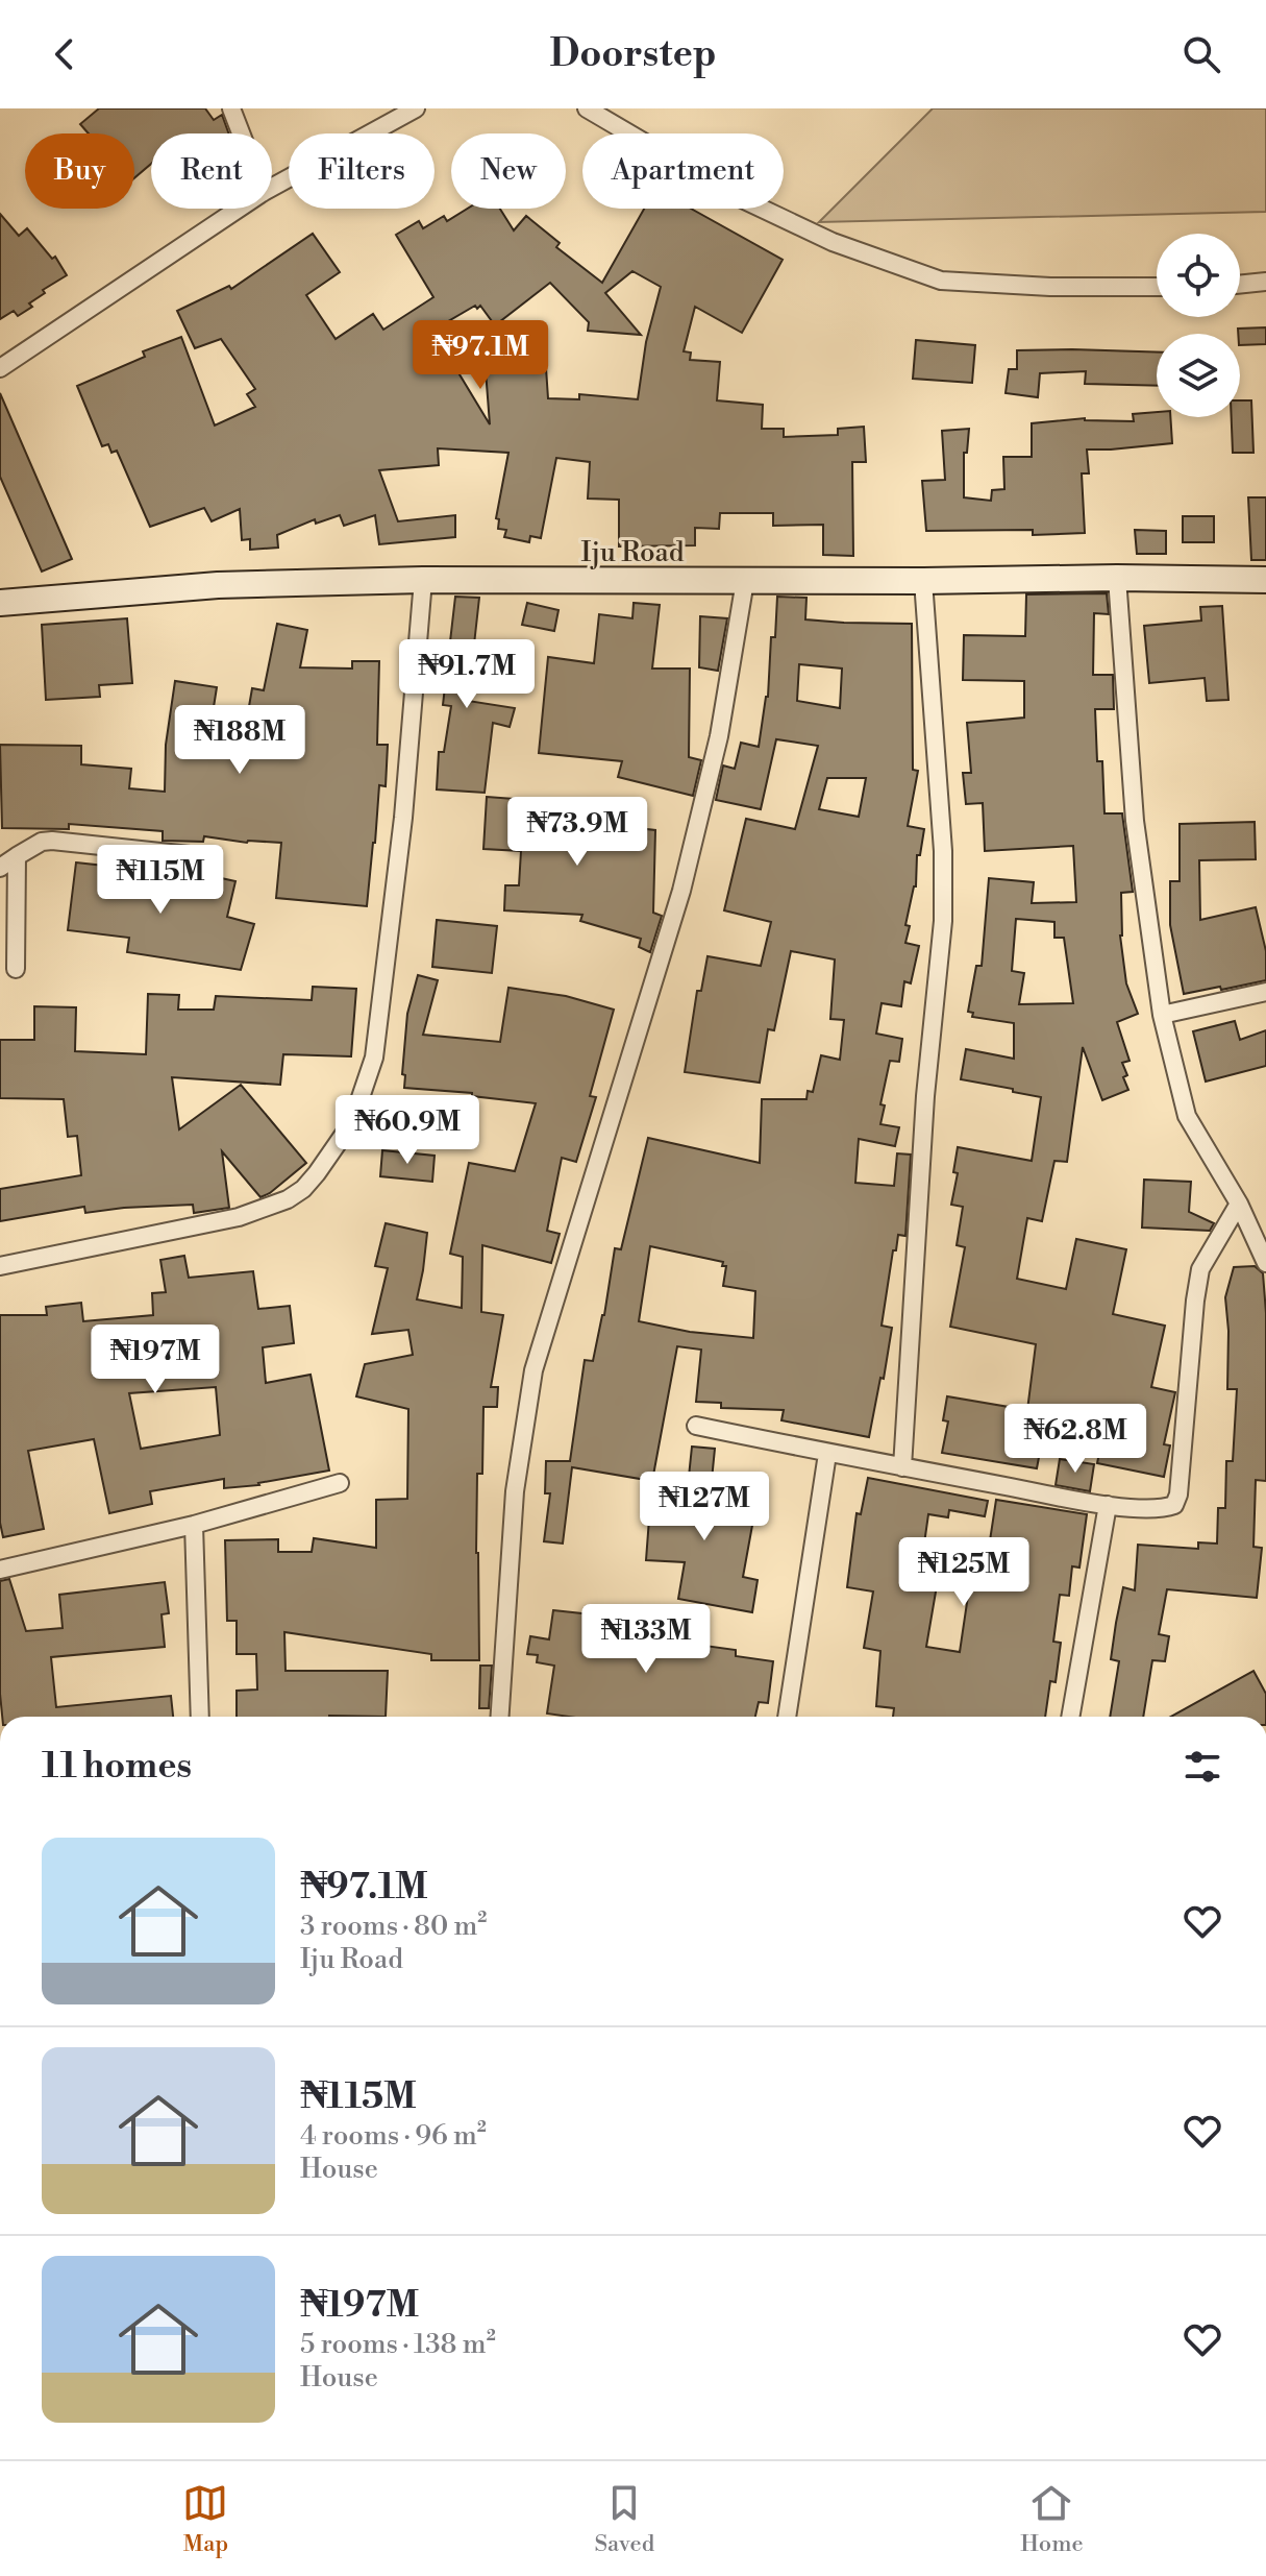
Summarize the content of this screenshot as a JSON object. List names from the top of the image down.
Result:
{
  "streets": {
    "main road": ["Iju Road"]
  },
  "page": {
    "header": "Doorstep",
    "chip": [
      "Buy",
      "Rent",
      "Filters",
      "New",
      "Apartment"
    ],
    "price": [
      "₦97.1M",
      "₦91.7M",
      "₦188M",
      "₦73.9M",
      "₦115M",
      "₦60.9M",
      "₦197M",
      "₦62.8M",
      "₦127M",
      "₦125M",
      "₦133M"
    ],
    "heading": "11 homes",
    "list": [
      {
        "name": "₦97.1M",
        "note": "3 rooms · 80 m² · Iju Road"
      },
      {
        "name": "₦115M",
        "note": "4 rooms · 96 m² · House"
      },
      {
        "name": "₦197M",
        "note": "5 rooms · 138 m² · House"
      }
    ],
    "tabs": ["Map", "Saved", "Home"]
  }
}
